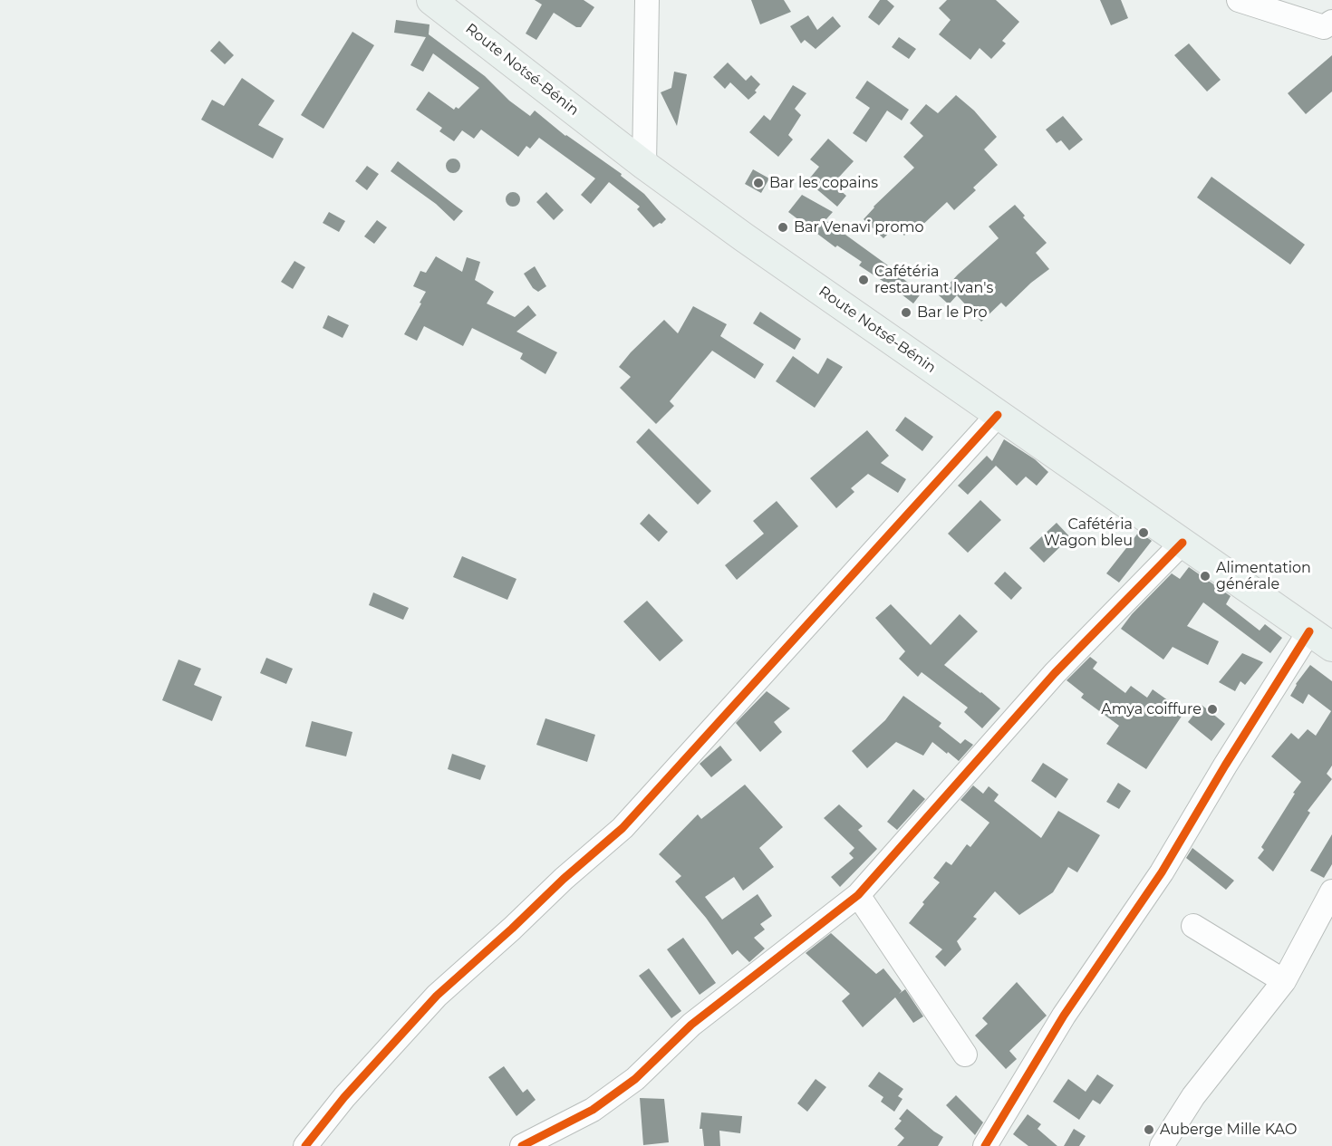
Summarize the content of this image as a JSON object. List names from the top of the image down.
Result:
{
  "streets": {
    "main road": ["Route Notsé-Bénin"]
  },
  "places": [
    "Bar les copains",
    "Bar Venavi promo",
    "Cafétéria restaurant Ivan's",
    "Bar le Pro",
    "Cafétéria Wagon bleu",
    "Alimentation générale",
    "Amya coiffure",
    "Auberge Mille KAO"
  ]
}
